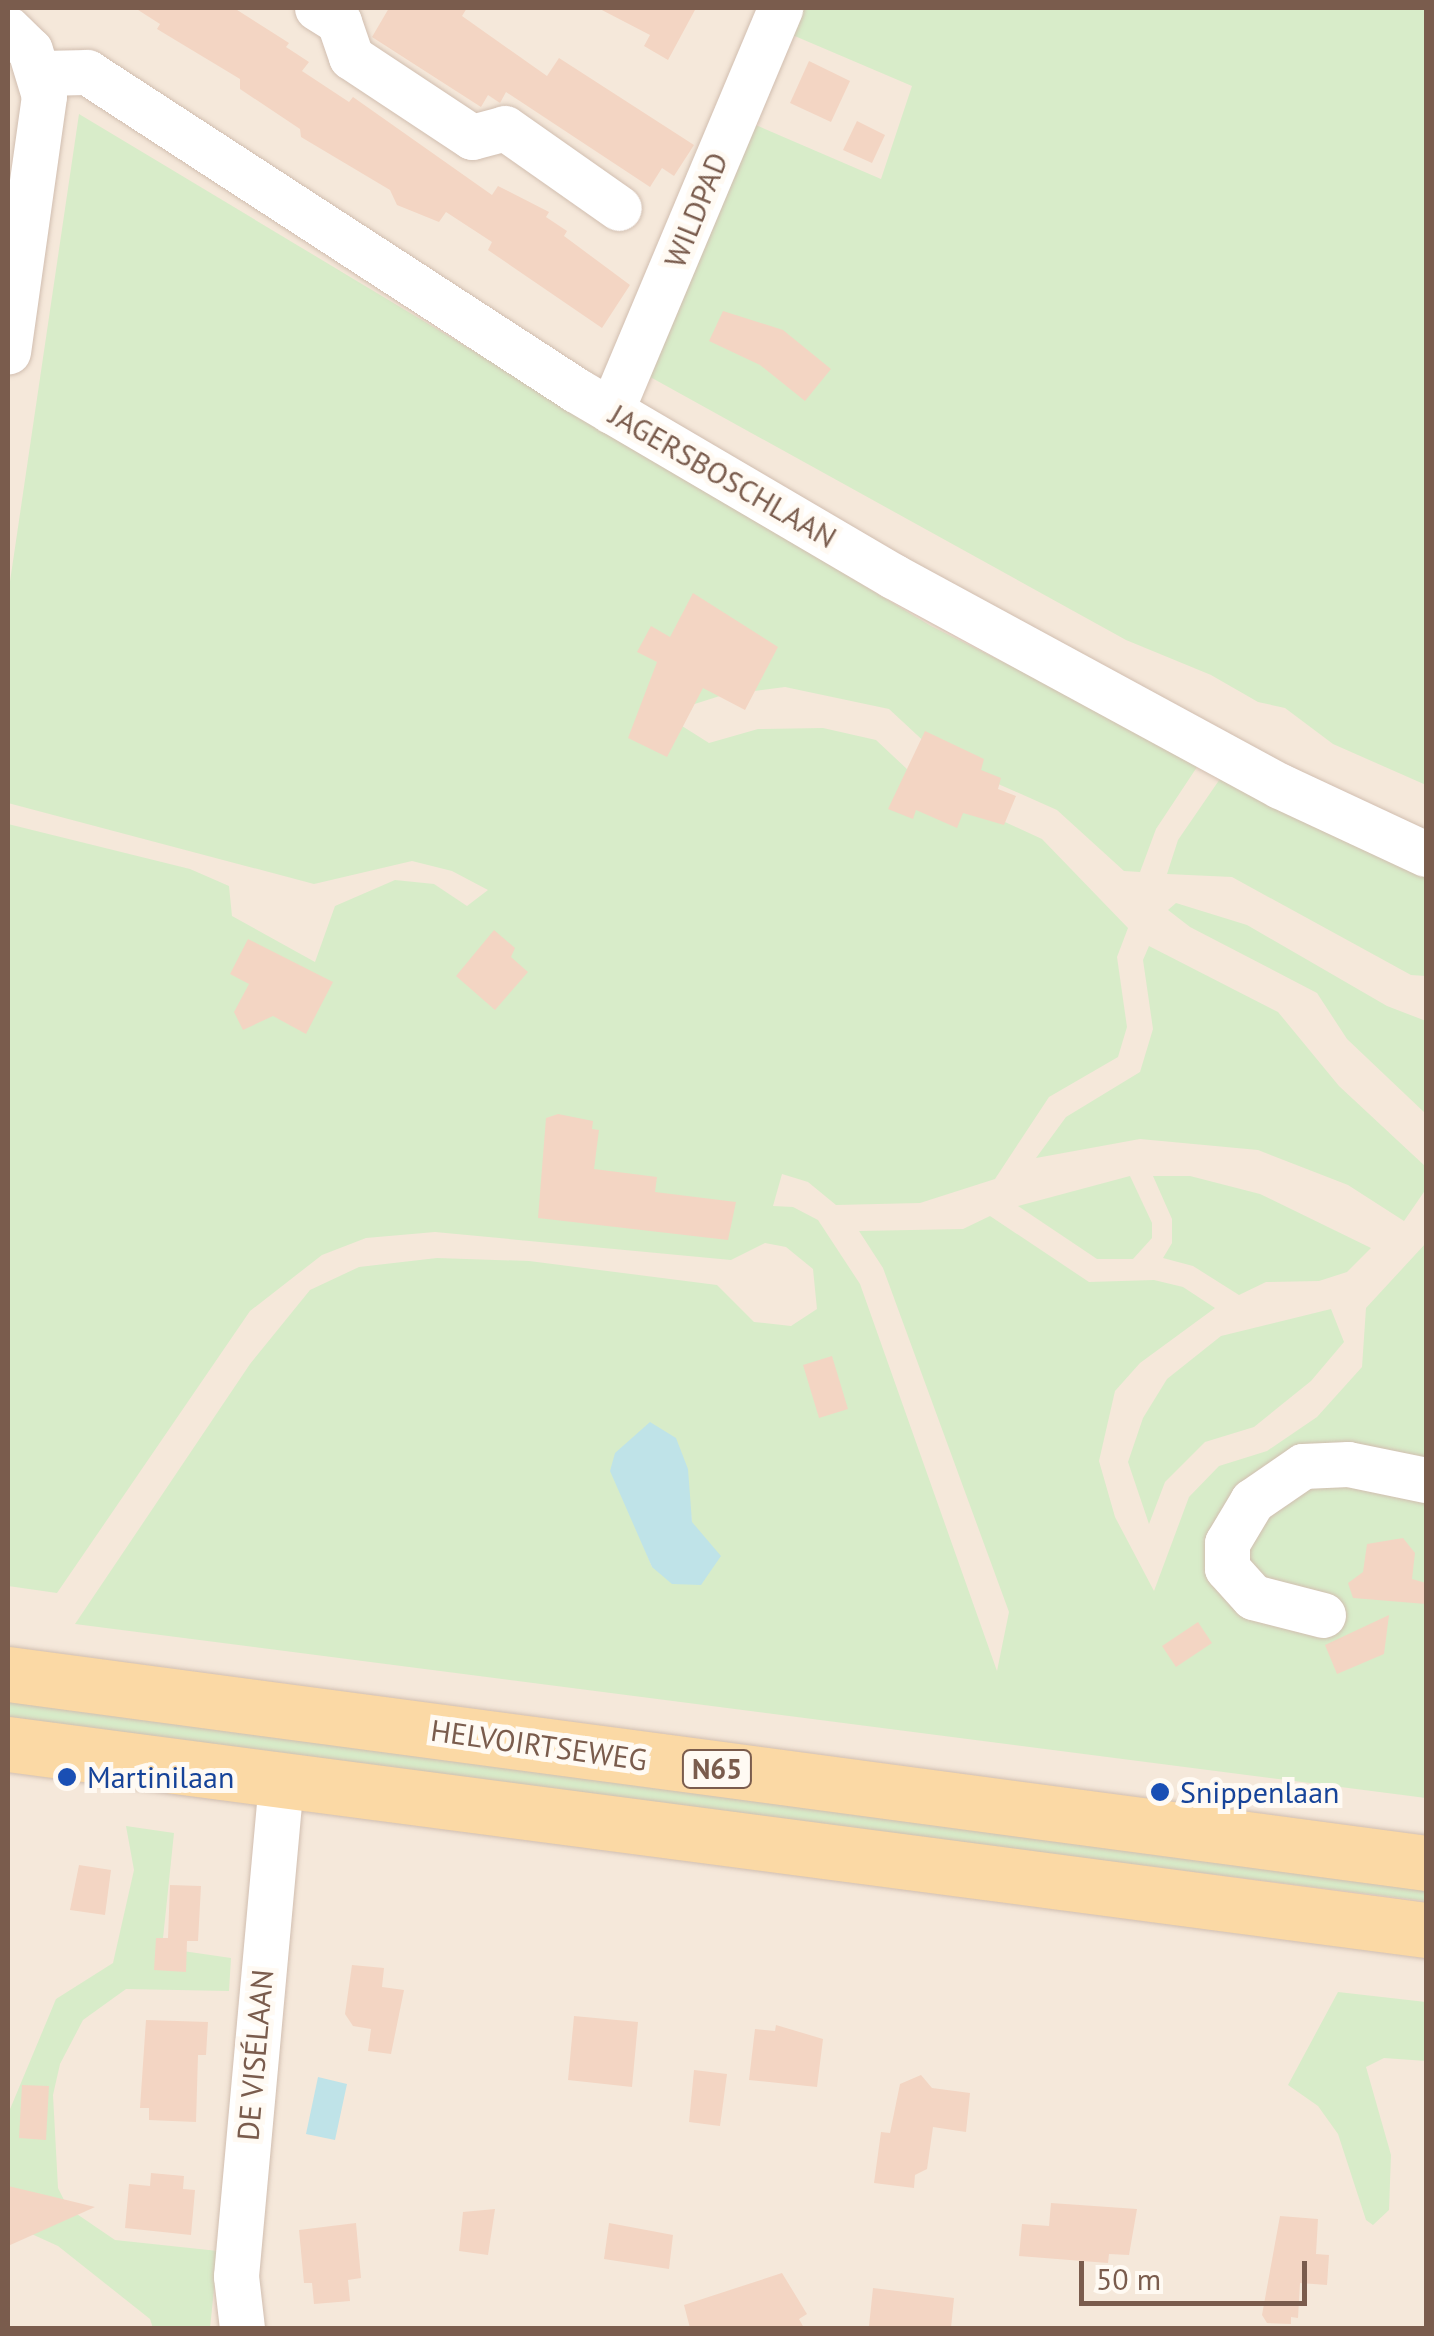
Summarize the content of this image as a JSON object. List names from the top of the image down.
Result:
{
  "streets": {
    "main road": ["HELVOIRTSEWEG", "N65"],
    "street": ["WILDPAD", "JAGERSBOSCHLAAN", "DE VISÉLAAN"]
  },
  "crossings": [
    ["WILDPAD", "JAGERSBOSCHLAAN"],
    ["N65", "DE VISÉLAAN"]
  ],
  "places": ["Martinilaan", "Snippenlaan"],
  "scale_bar": "50 m"
}
